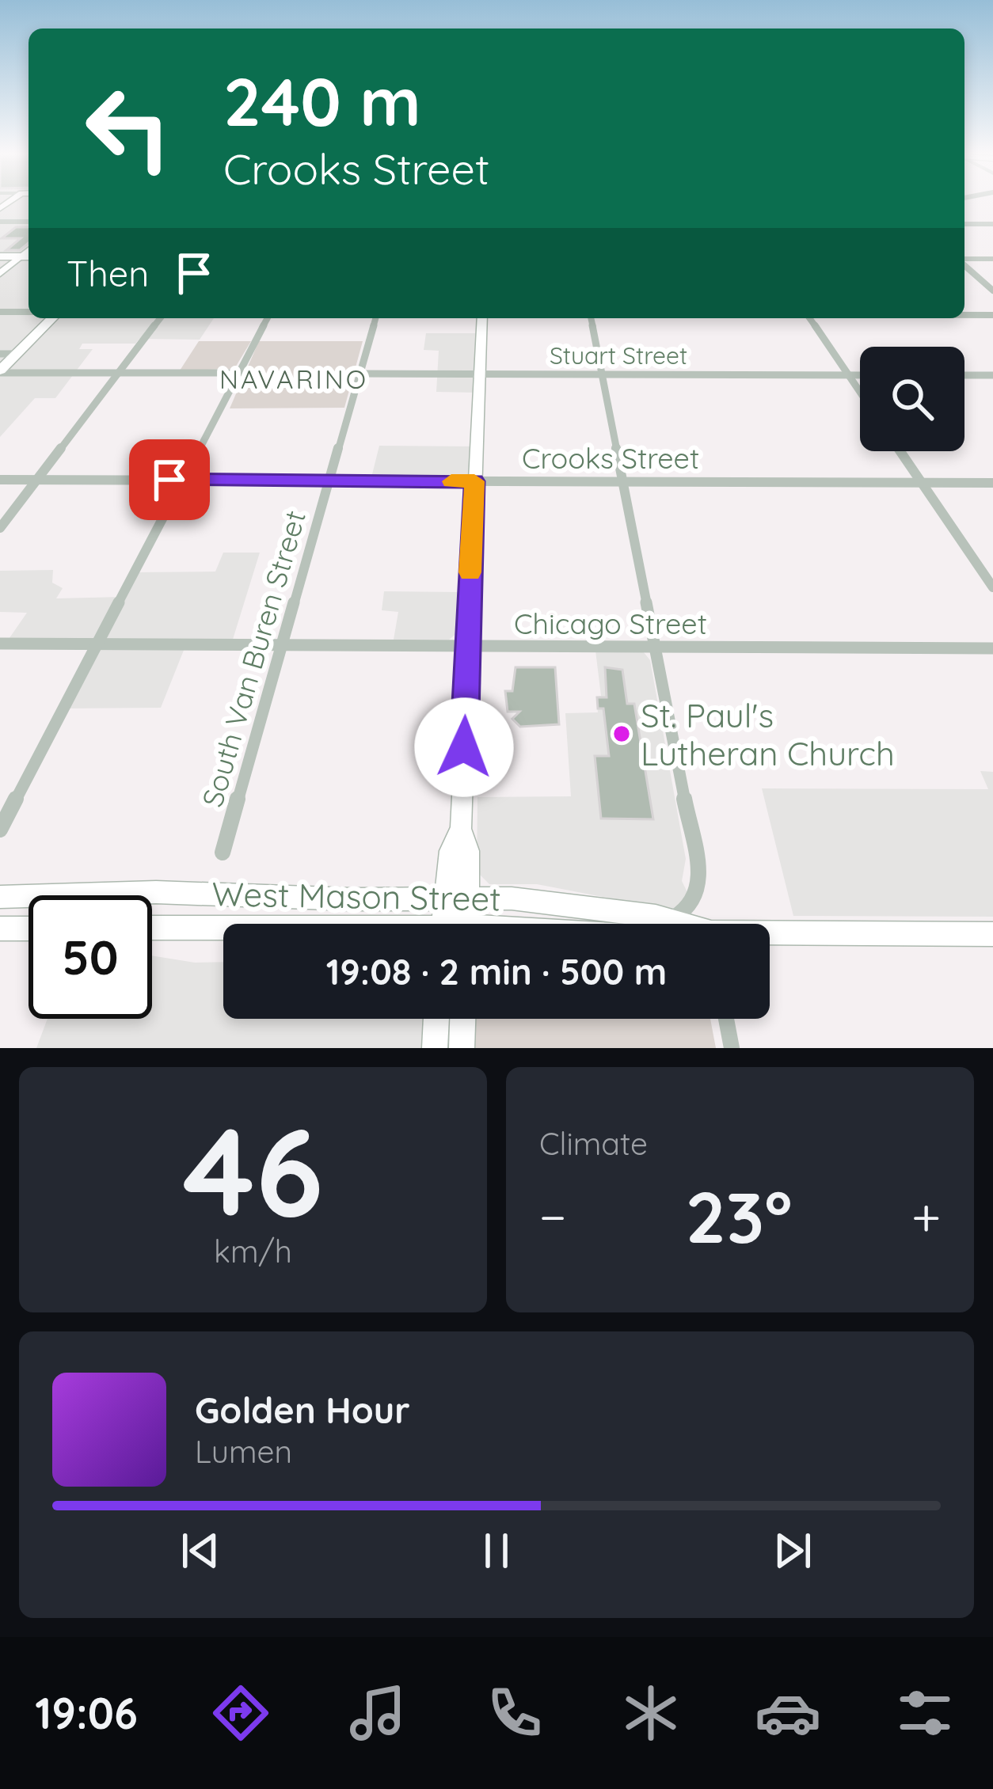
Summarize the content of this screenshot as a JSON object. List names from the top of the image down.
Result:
{
  "streets": {
    "main road": ["West Mason Street"],
    "street": [
      "Stuart Street",
      "Crooks Street",
      "Chicago Street",
      "South Van Buren Street"
    ]
  },
  "crossings": [
    ["Stuart Street", "South Van Buren Street"],
    ["Crooks Street", "South Van Buren Street"],
    ["Chicago Street", "South Van Buren Street"]
  ],
  "districts": ["NAVARINO"],
  "places": ["St. Paul's Lutheran Church"],
  "page": {
    "turn": ["240 m", "Crooks Street"],
    "then": "Then",
    "limit": "50",
    "trip": "19:08 · 2 min · 500 m",
    "tile": [
      ["46", "km/h"],
      "Climate"
    ],
    "heat": ["−", "23°", "+"],
    "song": ["Golden Hour", "Lumen"],
    "tabs": "19:06"
  }
}
